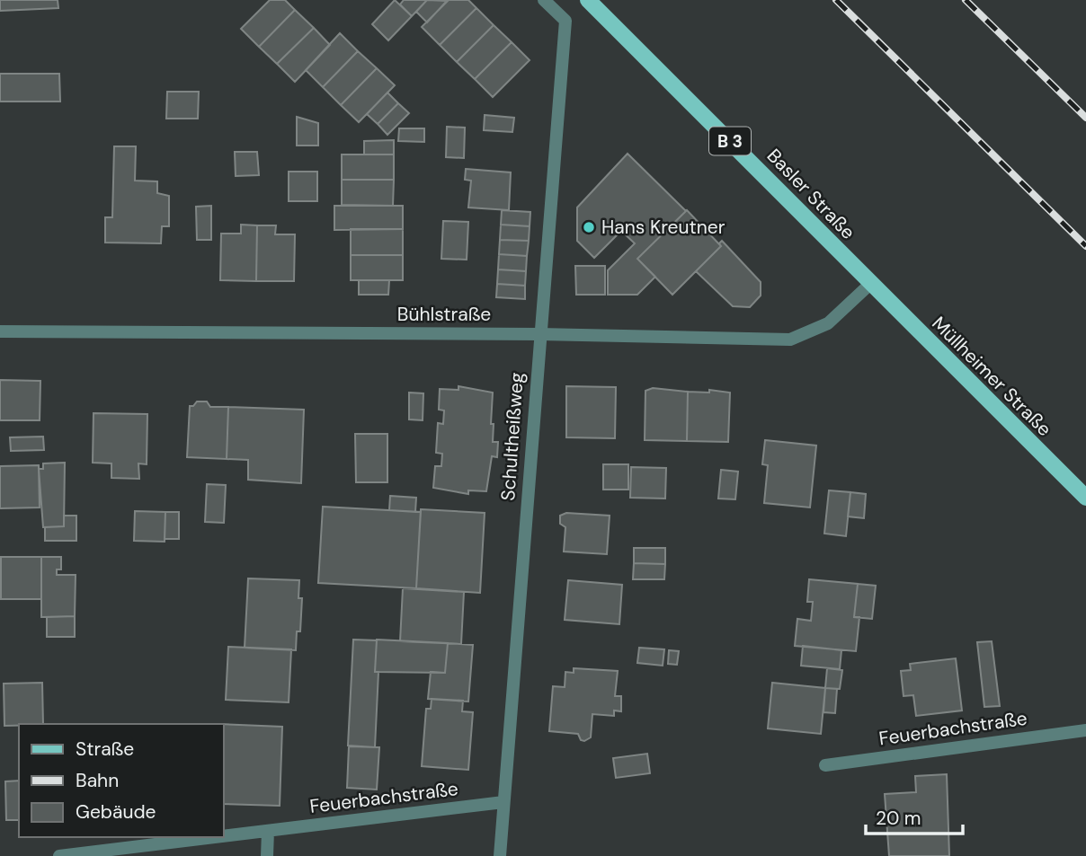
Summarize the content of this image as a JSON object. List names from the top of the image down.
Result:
{
  "streets": {
    "main road": ["B 3", "Basler Straße", "Müllheimer Straße"],
    "street": ["Bühlstraße", "Schultheißweg", "Feuerbachstraße"]
  },
  "crossings": [
    ["Basler Straße", "Bühlstraße"],
    ["Basler Straße", "Müllheimer Straße"],
    ["Bühlstraße", "Müllheimer Straße"],
    ["Bühlstraße", "Schultheißweg"],
    ["Schultheißweg", "Feuerbachstraße"]
  ],
  "places": ["Hans Kreutner"],
  "legend": ["Straße", "Bahn", "Gebäude"],
  "scale_bar": "20 m"
}
